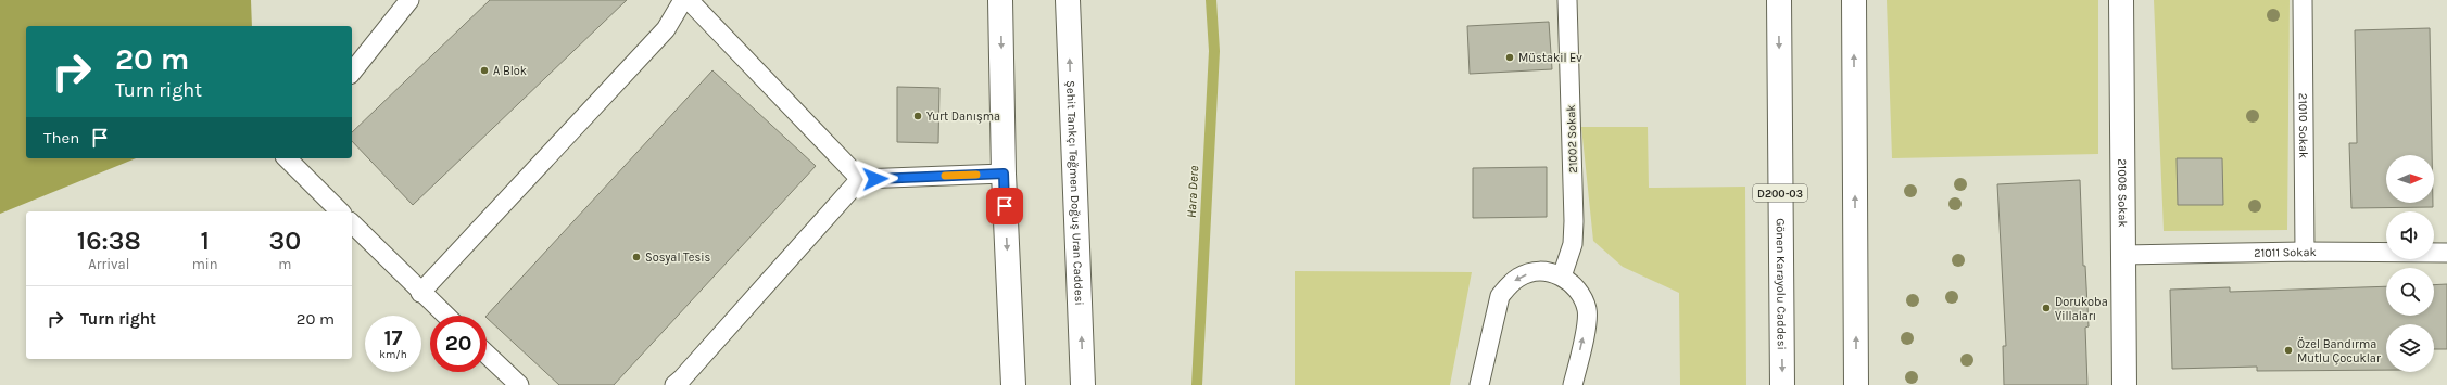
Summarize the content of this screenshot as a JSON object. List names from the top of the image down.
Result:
{
  "streets": {
    "main road": [
      "21008 Sokak",
      "Şehit Tankçı Teğmen Doğuş Uran Caddesi",
      "D200-03",
      "Gönen Karayolu Caddesi"
    ],
    "lane": ["21010 Sokak", "21002 Sokak", "21011 Sokak"]
  },
  "crossings": [
    ["21010 Sokak", "21011 Sokak"],
    ["21008 Sokak", "21011 Sokak"]
  ],
  "water": ["Hara Dere"],
  "places": [
    "Müstakil Ev",
    "A Blok",
    "Yurt Danışma",
    "Sosyal Tesis",
    "Dorukoba Villaları",
    "Özel Bandırma Mutlu Çocuklar"
  ],
  "north": "right",
  "page": {
    "turn": ["20 m", "Turn right"],
    "then": "Then",
    "eta": [
      "16:38",
      "Arrival",
      "1",
      "min",
      "30",
      "m"
    ],
    "list": [
      {
        "name": "Turn right",
        "value": "20 m"
      }
    ],
    "speed": "17 km/h",
    "limit": "20"
  }
}
